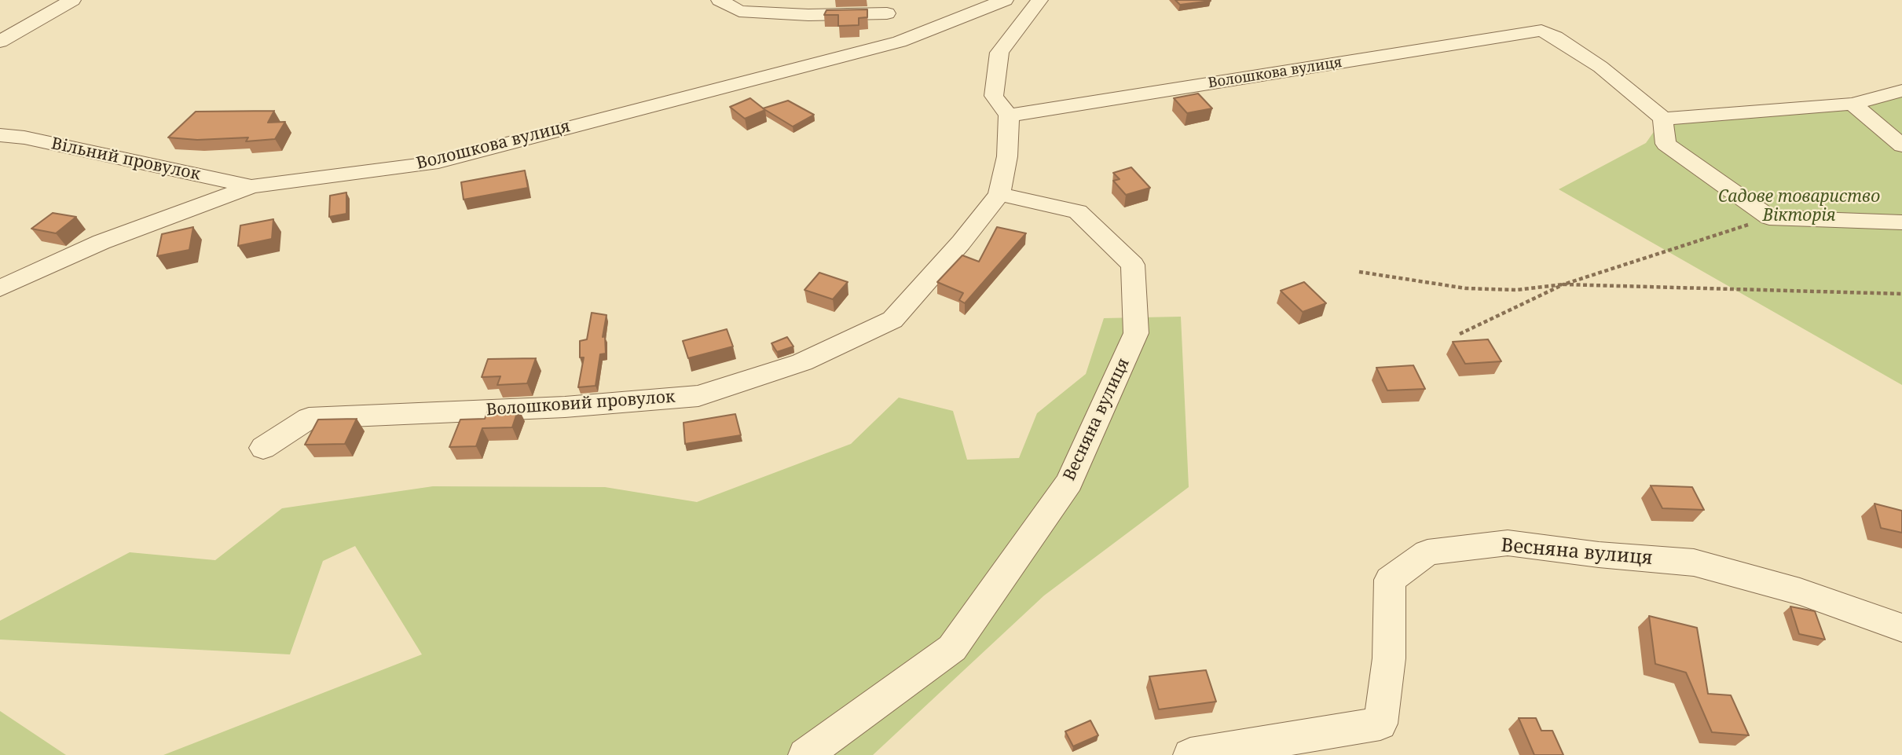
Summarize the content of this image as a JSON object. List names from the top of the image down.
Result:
{
  "streets": {
    "street": [
      "Волошкова вулиця",
      "Вільний провулок",
      "Волошковий провулок",
      "Весняна вулиця"
    ]
  },
  "crossings": [
    ["Волошкова вулиця", "Вільний провулок"],
    ["Волошковий провулок", "Весняна вулиця"]
  ],
  "parks": ["Садове товариство Вікторія"]
}
